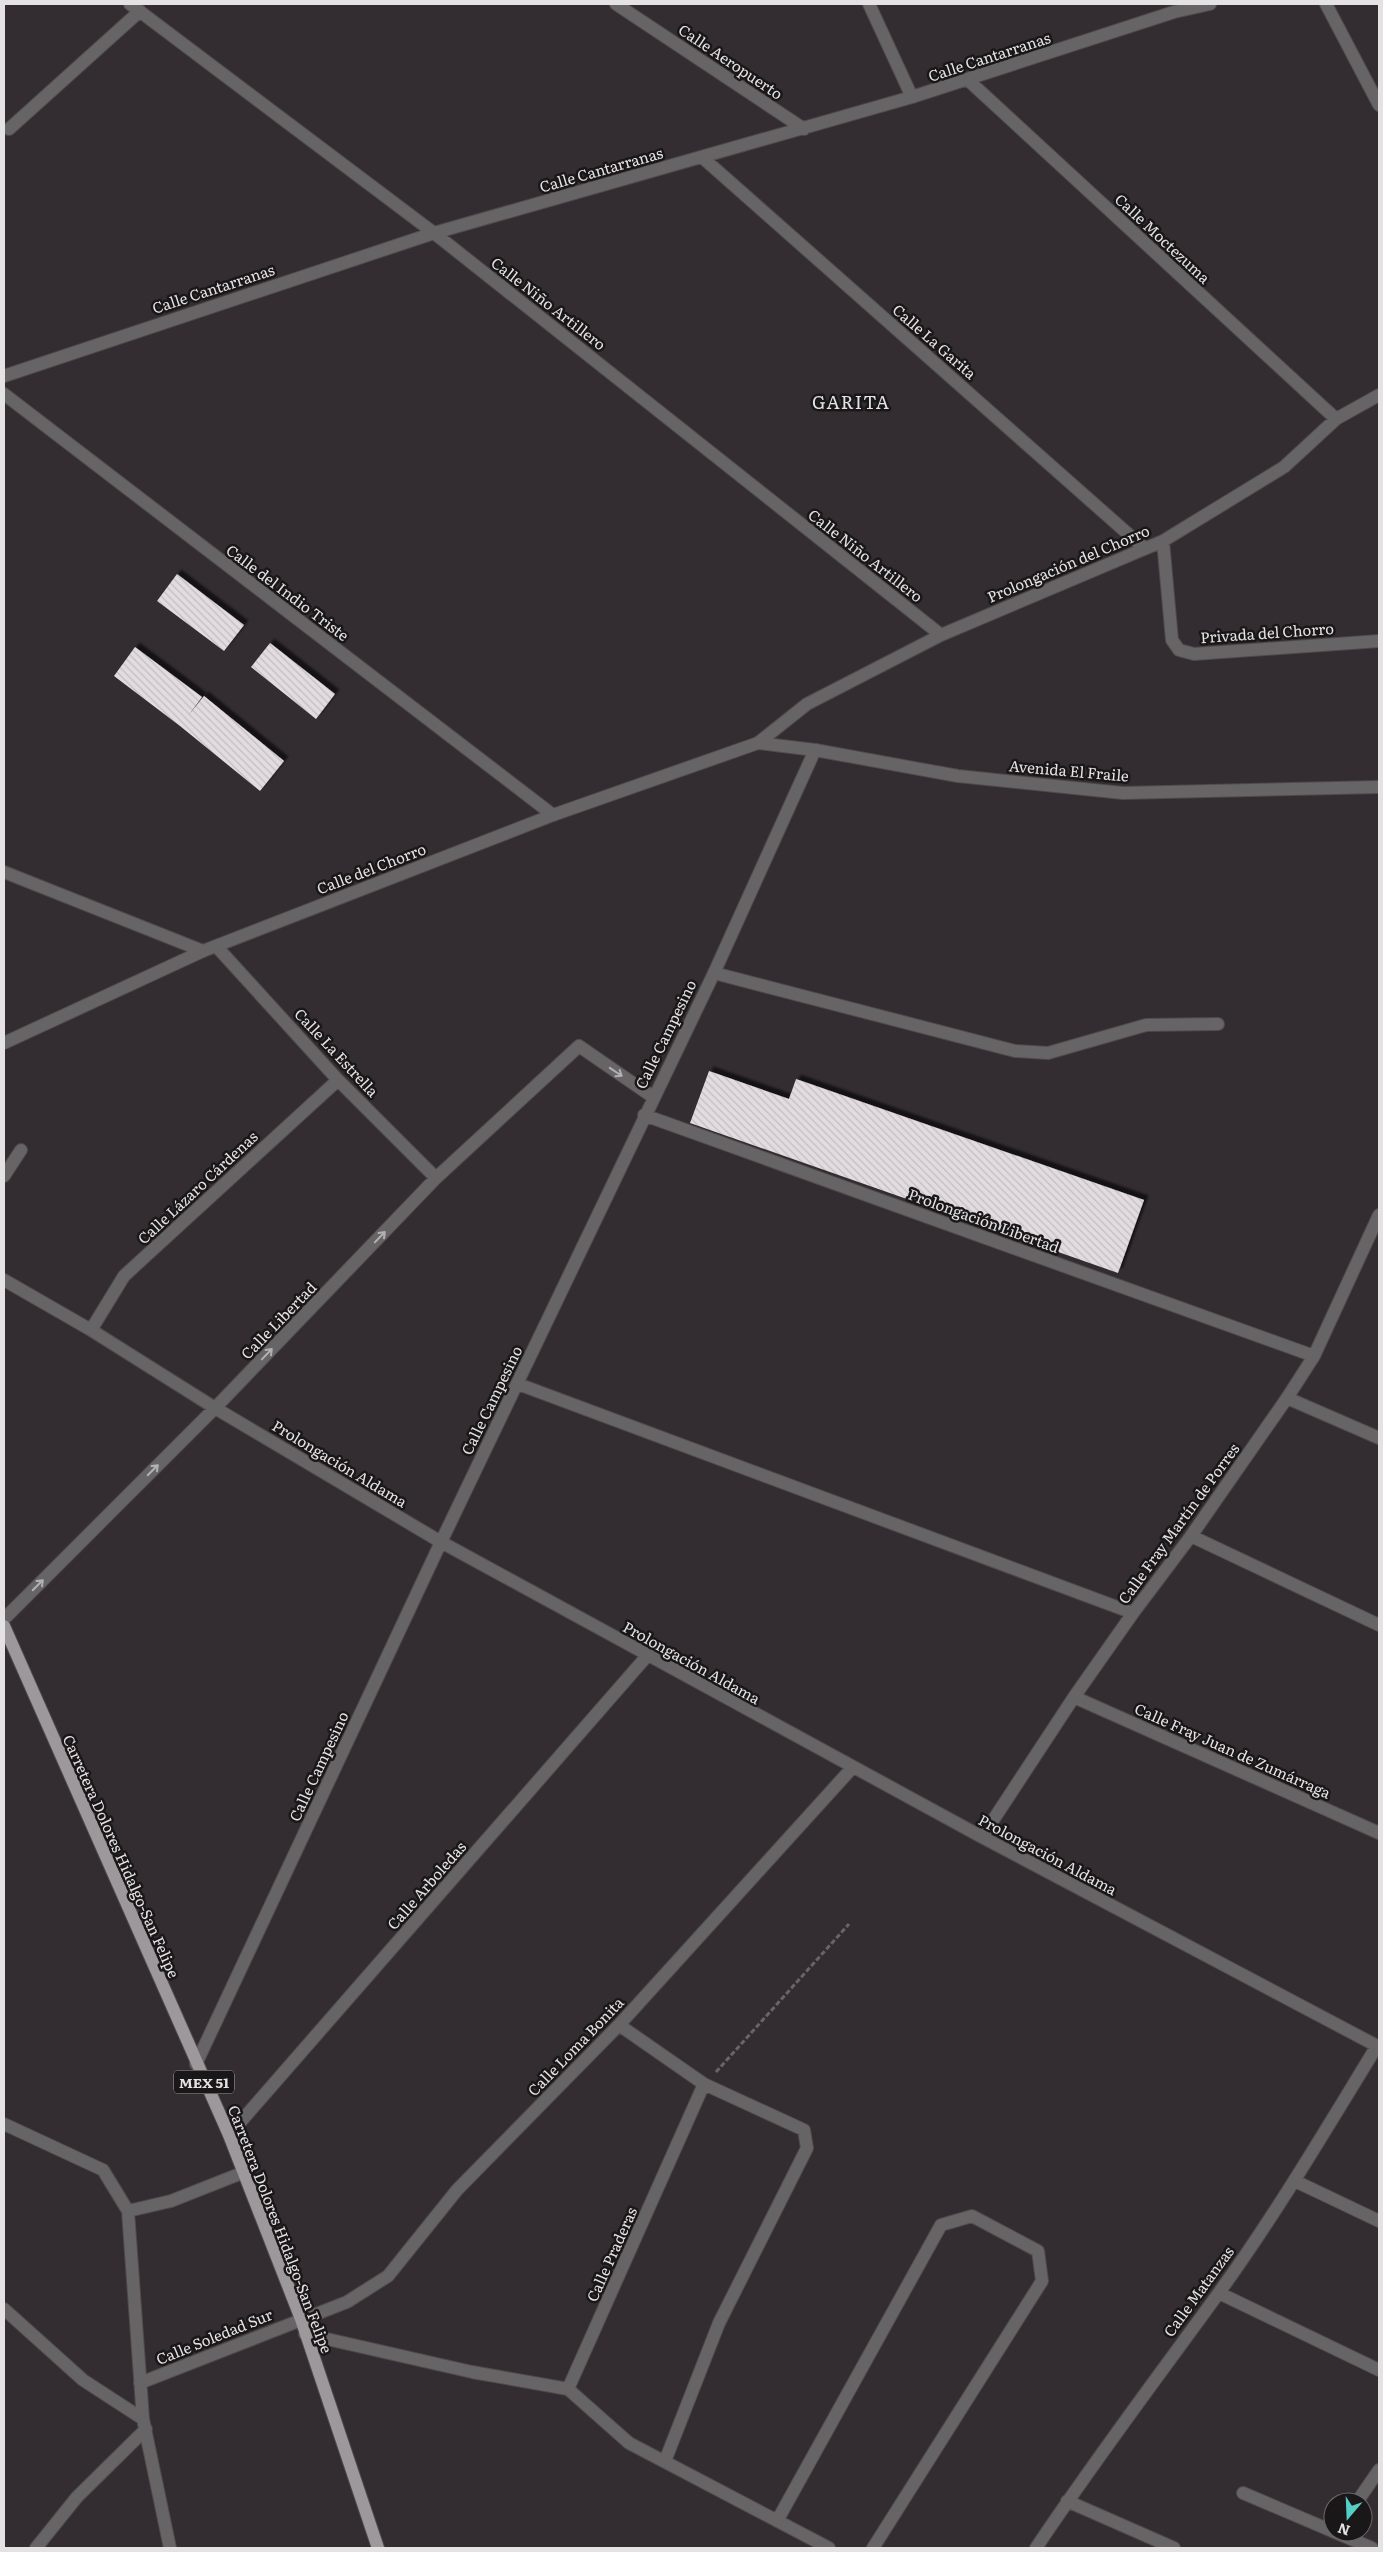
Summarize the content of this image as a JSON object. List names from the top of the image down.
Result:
{
  "streets": {
    "main road": ["Carretera Dolores Hidalgo-San Felipe", "MEX 51"],
    "street": [
      "Calle Cantarranas",
      "Calle Aeropuerto",
      "Calle Moctezuma",
      "Calle Niño Artillero",
      "Calle La Garita",
      "Prolongación del Chorro",
      "Calle del Indio Triste",
      "Privada del Chorro",
      "Avenida El Fraile",
      "Calle del Chorro",
      "Calle Campesino",
      "Calle La Estrella",
      "Calle Lázaro Cárdenas",
      "Prolongación Libertad",
      "Calle Libertad",
      "Prolongación Aldama",
      "Calle Fray Martín de Porres",
      "Calle Fray Juan de Zumárraga",
      "Calle Arboledas",
      "Calle Loma Bonita",
      "Calle Praderas",
      "Calle Matanzas",
      "Calle Soledad Sur"
    ]
  },
  "crossings": [
    ["Calle Cantarranas", "Calle Aeropuerto"],
    ["Calle Cantarranas", "Calle Moctezuma"],
    ["Calle Cantarranas", "Calle Niño Artillero"],
    ["Calle Cantarranas", "Calle La Garita"],
    ["Calle Moctezuma", "Prolongación del Chorro"],
    ["Calle Niño Artillero", "Prolongación del Chorro"],
    ["Calle La Garita", "Prolongación del Chorro"],
    ["Prolongación del Chorro", "Privada del Chorro"],
    ["Prolongación del Chorro", "Avenida El Fraile"],
    ["Prolongación del Chorro", "Calle del Chorro"],
    ["Calle del Indio Triste", "Calle del Chorro"],
    ["Avenida El Fraile", "Calle del Chorro"],
    ["Avenida El Fraile", "Calle Campesino"],
    ["Calle del Chorro", "Calle La Estrella"],
    ["Calle Campesino", "Prolongación Libertad"],
    ["Calle Campesino", "Calle Libertad"],
    ["Calle Campesino", "Prolongación Aldama"],
    ["Calle Campesino", "Carretera Dolores Hidalgo-San Felipe"],
    ["Calle La Estrella", "Calle Lázaro Cárdenas"],
    ["Calle La Estrella", "Calle Libertad"],
    ["Calle Lázaro Cárdenas", "Prolongación Aldama"],
    ["Prolongación Libertad", "Calle Fray Martín de Porres"],
    ["Calle Libertad", "Prolongación Aldama"],
    ["Prolongación Aldama", "Calle Fray Martín de Porres"],
    ["Prolongación Aldama", "Calle Arboledas"],
    ["Prolongación Aldama", "Calle Loma Bonita"],
    ["Prolongación Aldama", "Calle Matanzas"],
    ["Calle Fray Martín de Porres", "Calle Fray Juan de Zumárraga"],
    ["Carretera Dolores Hidalgo-San Felipe", "Calle Arboledas"],
    ["Carretera Dolores Hidalgo-San Felipe", "Calle Loma Bonita"],
    ["Carretera Dolores Hidalgo-San Felipe", "Calle Soledad Sur"],
    ["Calle Loma Bonita", "Calle Soledad Sur"]
  ],
  "one_way": ["Calle Libertad"],
  "districts": ["GARITA"],
  "north": "bottom"
}
